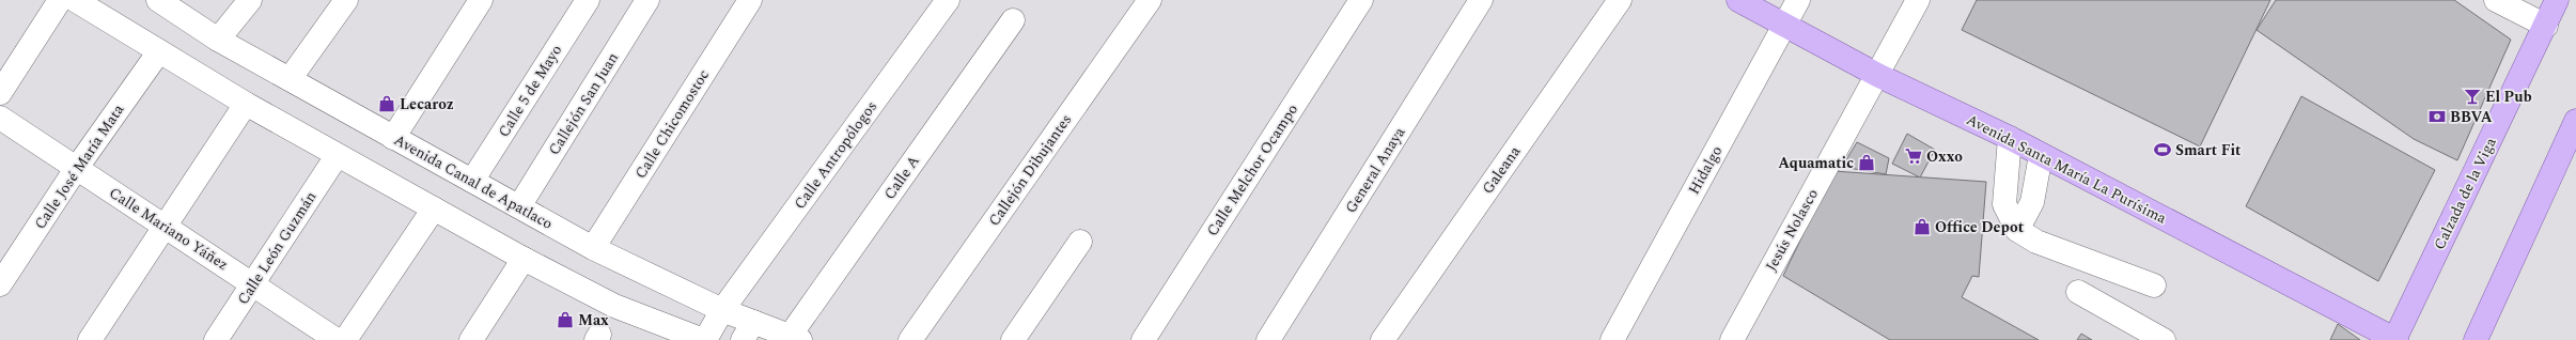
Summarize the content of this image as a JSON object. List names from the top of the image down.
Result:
{
  "streets": {
    "main road": ["Avenida Santa María La Purísima", "Calzada de la Viga"],
    "street": [
      "Calle 5 de Mayo",
      "Callejón San Juan",
      "Calle Chicomostoc",
      "Calle Antropólogos",
      "Calle José María Mata",
      "Callejón Dibujantes",
      "Calle Melchor Ocampo",
      "General Anaya",
      "Galeana",
      "Hidalgo",
      "Calle A",
      "Avenida Canal de Apatlaco",
      "Calle Mariano Yáñez",
      "Jesús Nolasco",
      "Calle León Guzmán"
    ]
  },
  "crossings": [
    ["Calle 5 de Mayo", "Avenida Canal de Apatlaco"],
    ["Callejón San Juan", "Avenida Canal de Apatlaco"],
    ["Calle Chicomostoc", "Avenida Canal de Apatlaco"],
    ["Calle Antropólogos", "Avenida Canal de Apatlaco"],
    ["Calle José María Mata", "Calle Mariano Yáñez"],
    ["Avenida Santa María La Purísima", "Hidalgo"],
    ["Avenida Santa María La Purísima", "Calzada de la Viga"],
    ["Avenida Santa María La Purísima", "Jesús Nolasco"],
    ["Calle A", "Avenida Canal de Apatlaco"],
    ["Calle Mariano Yáñez", "Calle León Guzmán"]
  ],
  "places": {
    "bar": ["El Pub"],
    "shop": [
      "Lecaroz",
      "Aquamatic",
      "Office Depot",
      "Max"
    ],
    "bank": ["BBVA"],
    "sports": ["Smart Fit"],
    "supermarket": ["Oxxo"]
  }
}
